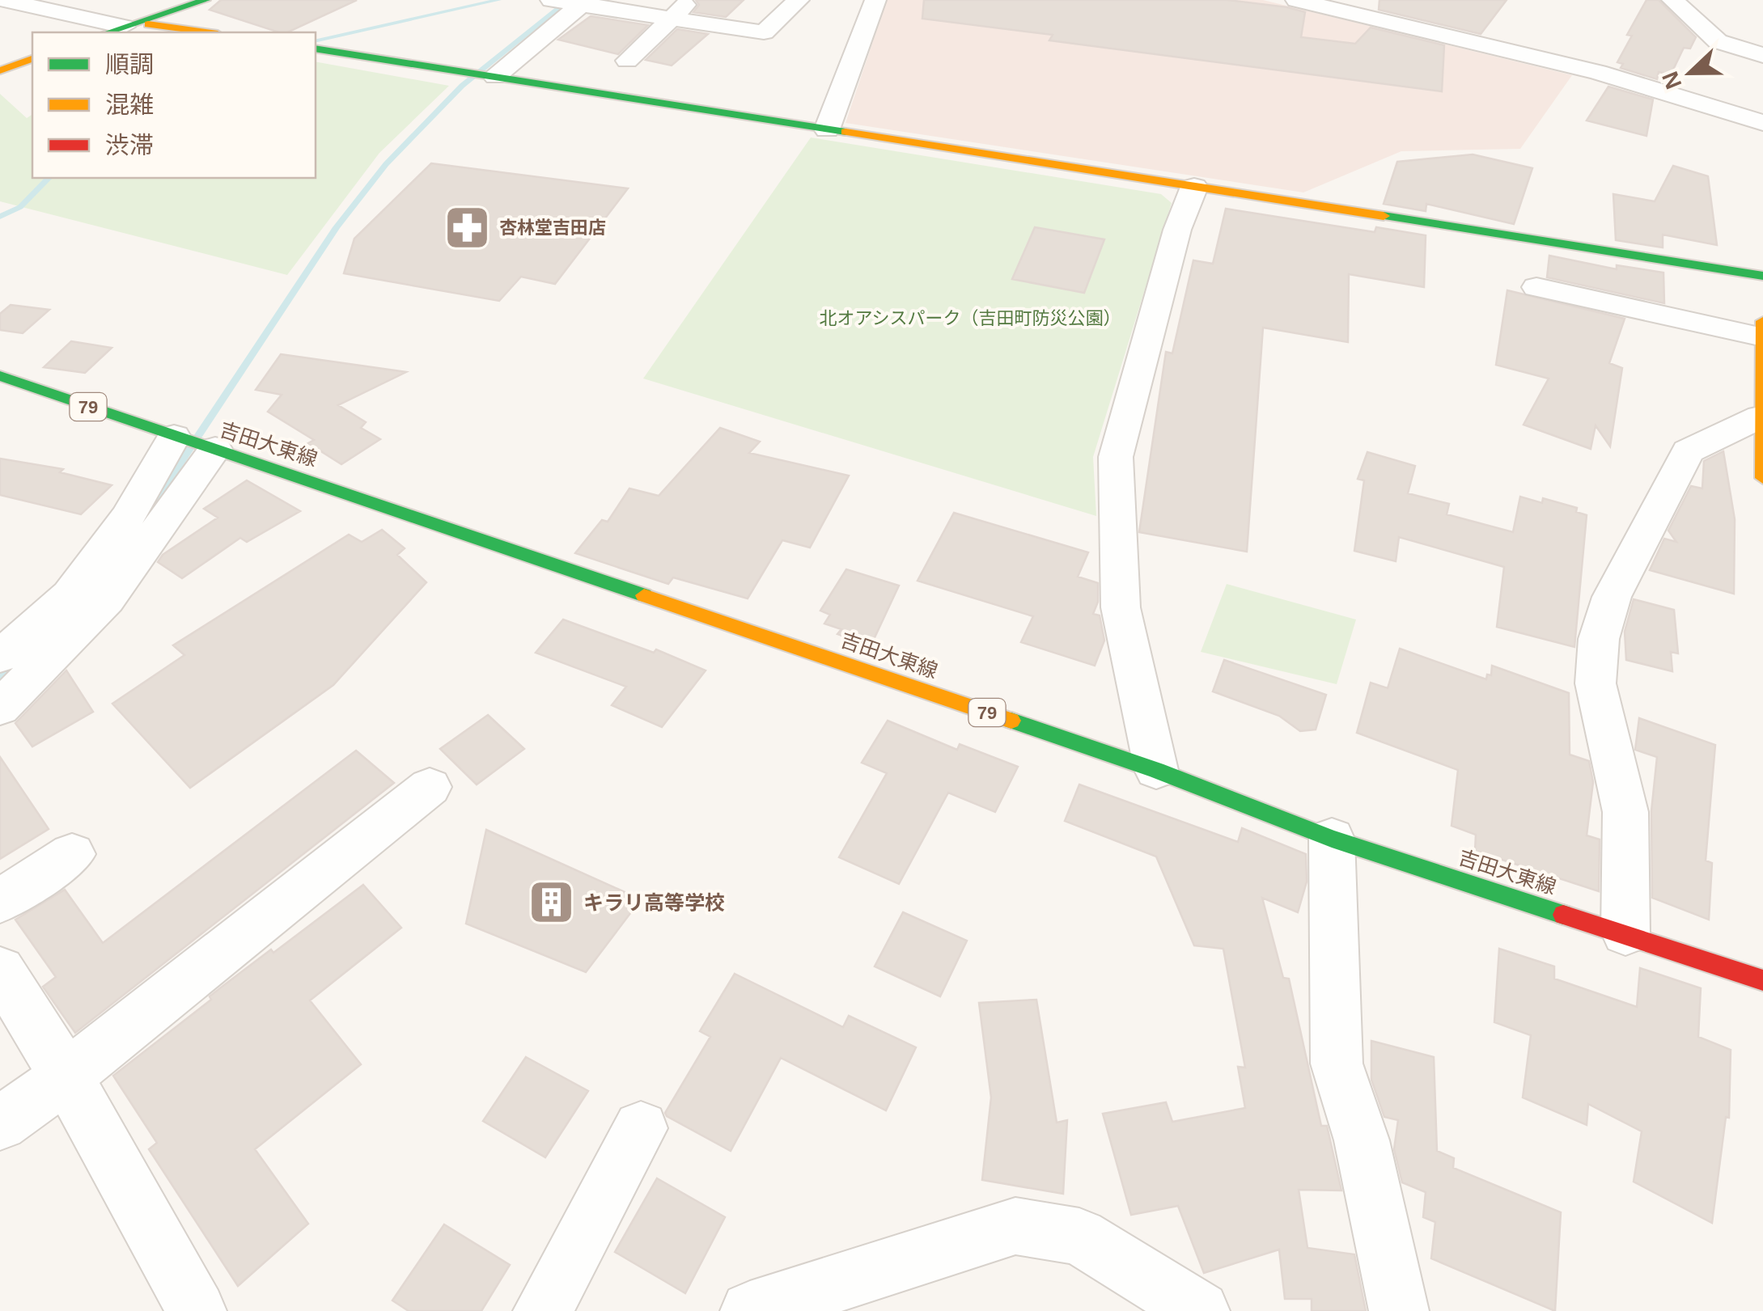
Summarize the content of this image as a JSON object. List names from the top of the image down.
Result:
{
  "streets": {
    "street": ["79", "吉田大東線"]
  },
  "parks": ["北オアシスパーク（吉田町防災公園）"],
  "places": {
    "pharmacy": ["杏林堂吉田店"],
    "building": ["キラリ高等学校"]
  },
  "legend": ["順調", "混雑", "渋滞"],
  "north": "left"
}
